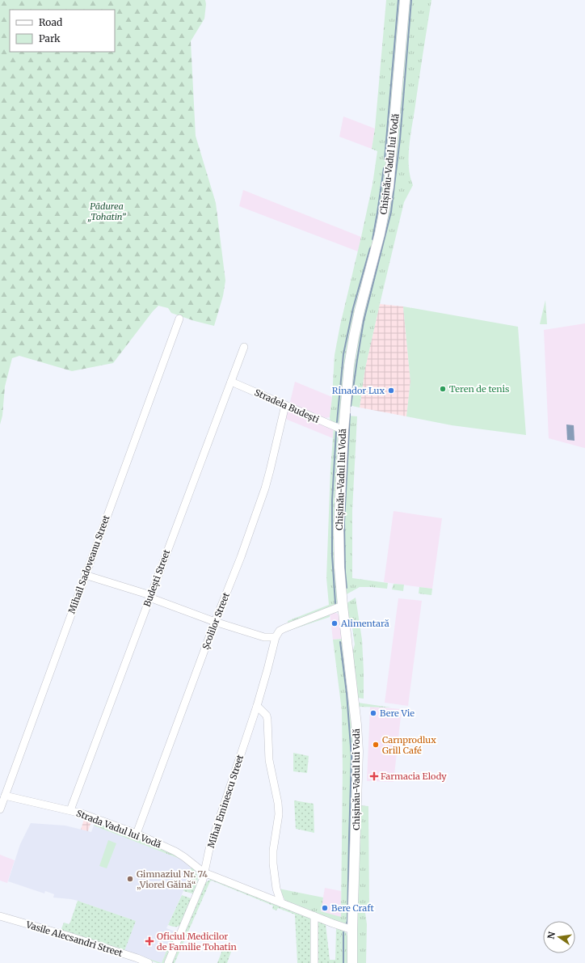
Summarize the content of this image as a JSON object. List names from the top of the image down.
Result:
{
  "streets": {
    "main road": ["Chișinău-Vadul lui Vodă"],
    "street": [
      "Stradela Budești",
      "Mihail Sadoveanu Street",
      "Budești Street",
      "Școlilor Street",
      "Mihai Eminescu Street",
      "Strada Vadul lui Vodă",
      "Vasile Alecsandri Street"
    ]
  },
  "crossings": [
    ["Chișinău-Vadul lui Vodă", "Stradela Budești"],
    ["Chișinău-Vadul lui Vodă", "Strada Vadul lui Vodă"],
    ["Stradela Budești", "Budești Street"],
    ["Stradela Budești", "Școlilor Street"],
    ["Mihail Sadoveanu Street", "Strada Vadul lui Vodă"],
    ["Budești Street", "Strada Vadul lui Vodă"],
    ["Școlilor Street", "Strada Vadul lui Vodă"],
    ["Mihai Eminescu Street", "Strada Vadul lui Vodă"]
  ],
  "parks": ["Pădurea „Tohatin”"],
  "places": {
    "other": [
      "Teren de tenis",
      "Rinador Lux",
      "Alimentară",
      "Bere Vie",
      "Carnprodlux Grill Café",
      "Gimnaziul Nr. 74 „Viorel Găină“",
      "Bere Craft"
    ],
    "health": ["Farmacia Elody", "Oficiul Medicilor de Familie Tohatin"]
  },
  "legend": ["Road", "Park"],
  "north": "left"
}
